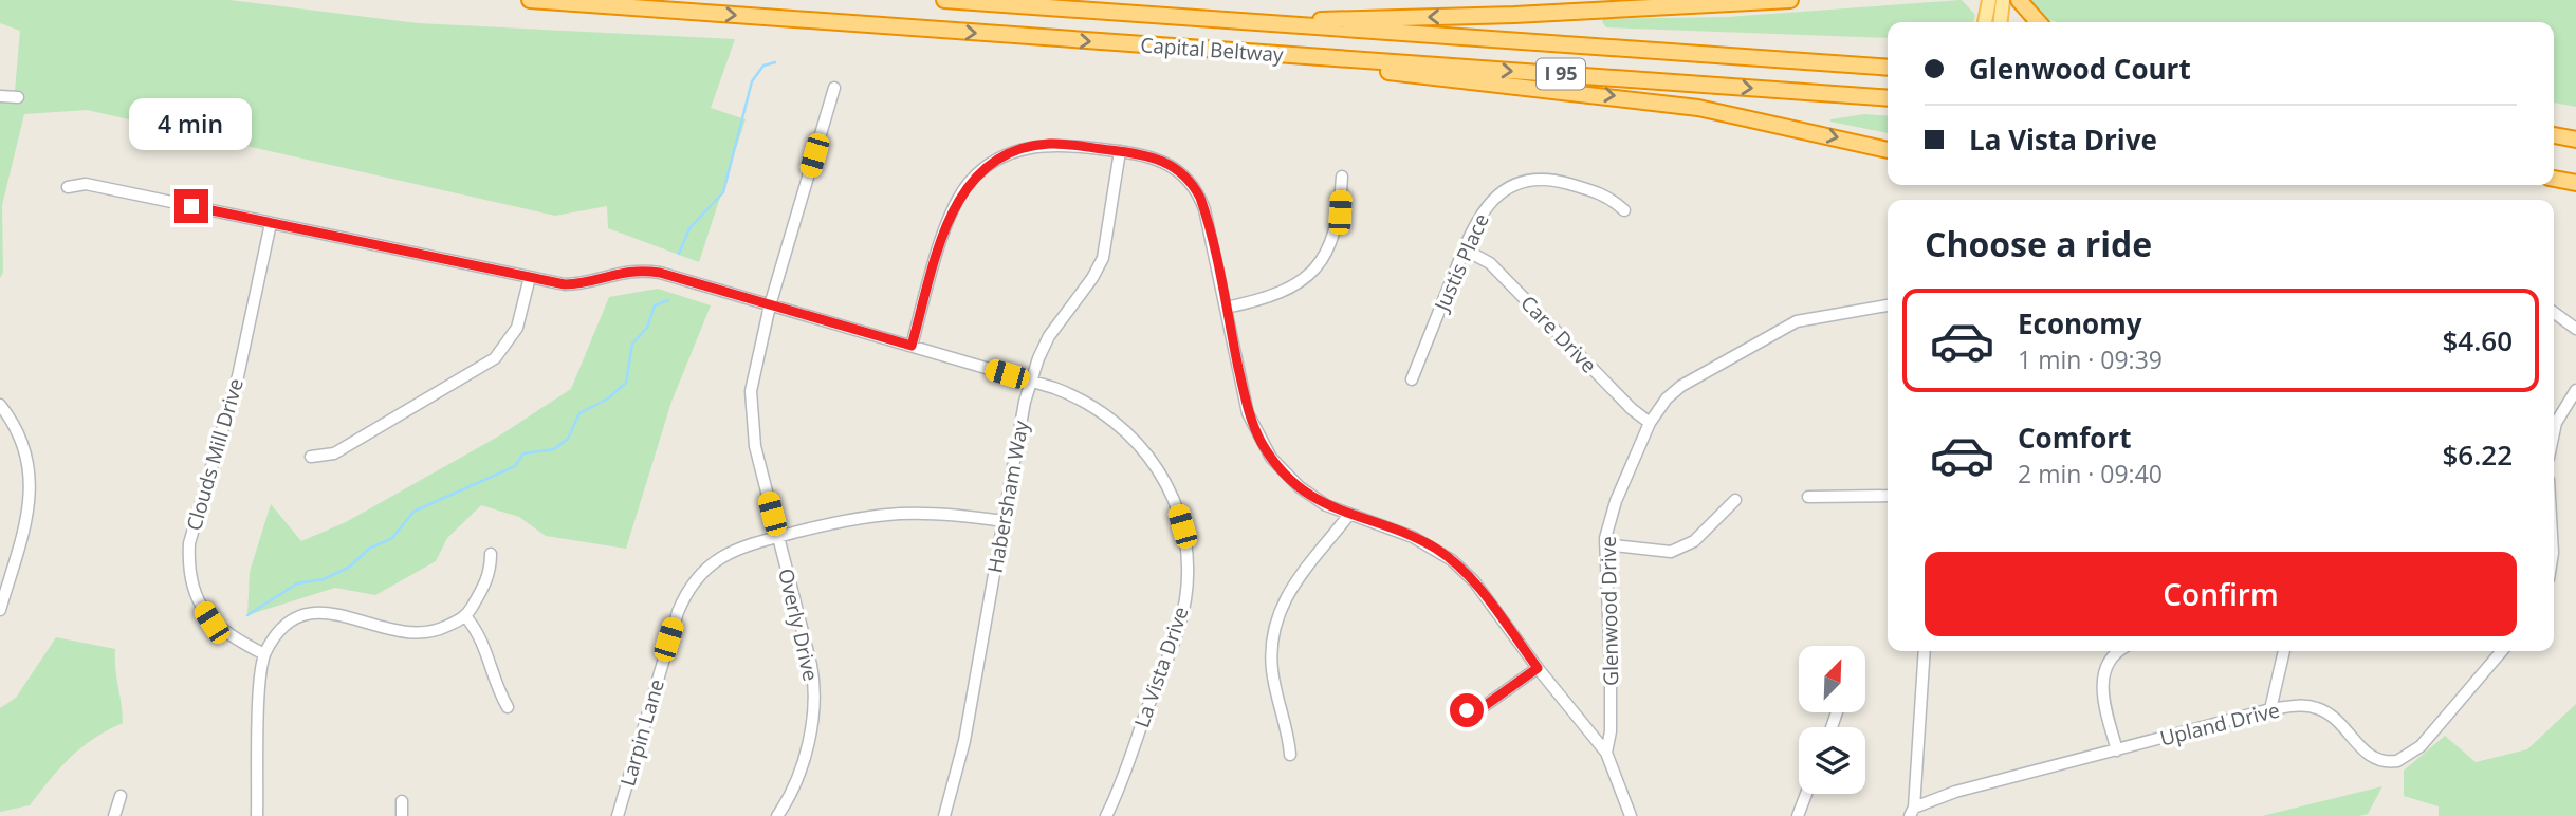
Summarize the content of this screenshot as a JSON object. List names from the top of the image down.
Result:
{
  "streets": {
    "highway": ["Capital Beltway", "I 95"],
    "street": [
      "Justis Place",
      "Care Drive",
      "Clouds Mill Drive",
      "Habersham Way",
      "Glenwood Drive",
      "Overly Drive",
      "La Vista Drive",
      "Upland Drive",
      "Larpin Lane"
    ]
  },
  "crossings": [
    ["Justis Place", "Care Drive"],
    ["Care Drive", "Glenwood Drive"],
    ["Clouds Mill Drive", "La Vista Drive"],
    ["Habersham Way", "La Vista Drive"],
    ["Habersham Way", "Larpin Lane"],
    ["Overly Drive", "La Vista Drive"],
    ["Overly Drive", "Larpin Lane"]
  ],
  "north": "top right",
  "page": {
    "banner": ["Glenwood Court", "La Vista Drive"],
    "bubble": "4 min",
    "heading": "Choose a ride",
    "list": [
      {
        "name": "Economy",
        "note": "1 min · 09:39",
        "value": "$4.60"
      },
      {
        "name": "Comfort",
        "note": "2 min · 09:40",
        "value": "$6.22"
      }
    ],
    "buttons": "Confirm"
  }
}
